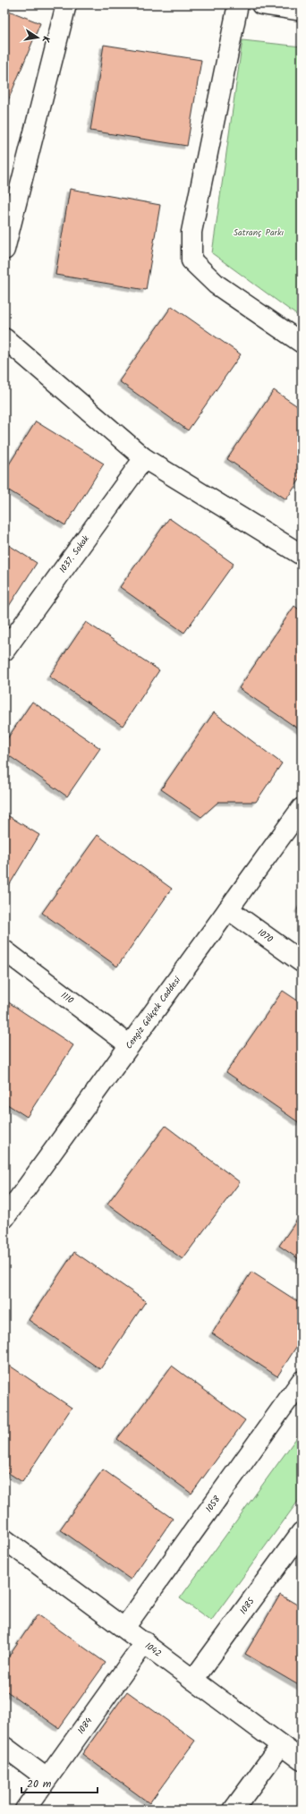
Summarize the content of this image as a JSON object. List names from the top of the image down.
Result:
{
  "streets": {
    "street": [
      "1037. Sokak",
      "1070",
      "1110",
      "Cengiz Gökçek Caddesi",
      "1058",
      "1085",
      "1042",
      "1084"
    ]
  },
  "crossings": [
    ["1070", "Cengiz Gökçek Caddesi"],
    ["1110", "Cengiz Gökçek Caddesi"],
    ["1058", "1042"],
    ["1085", "1042"],
    ["1042", "1084"]
  ],
  "parks": ["Satranç Parkı"],
  "scale_bar": "20 m",
  "north": "right"
}
